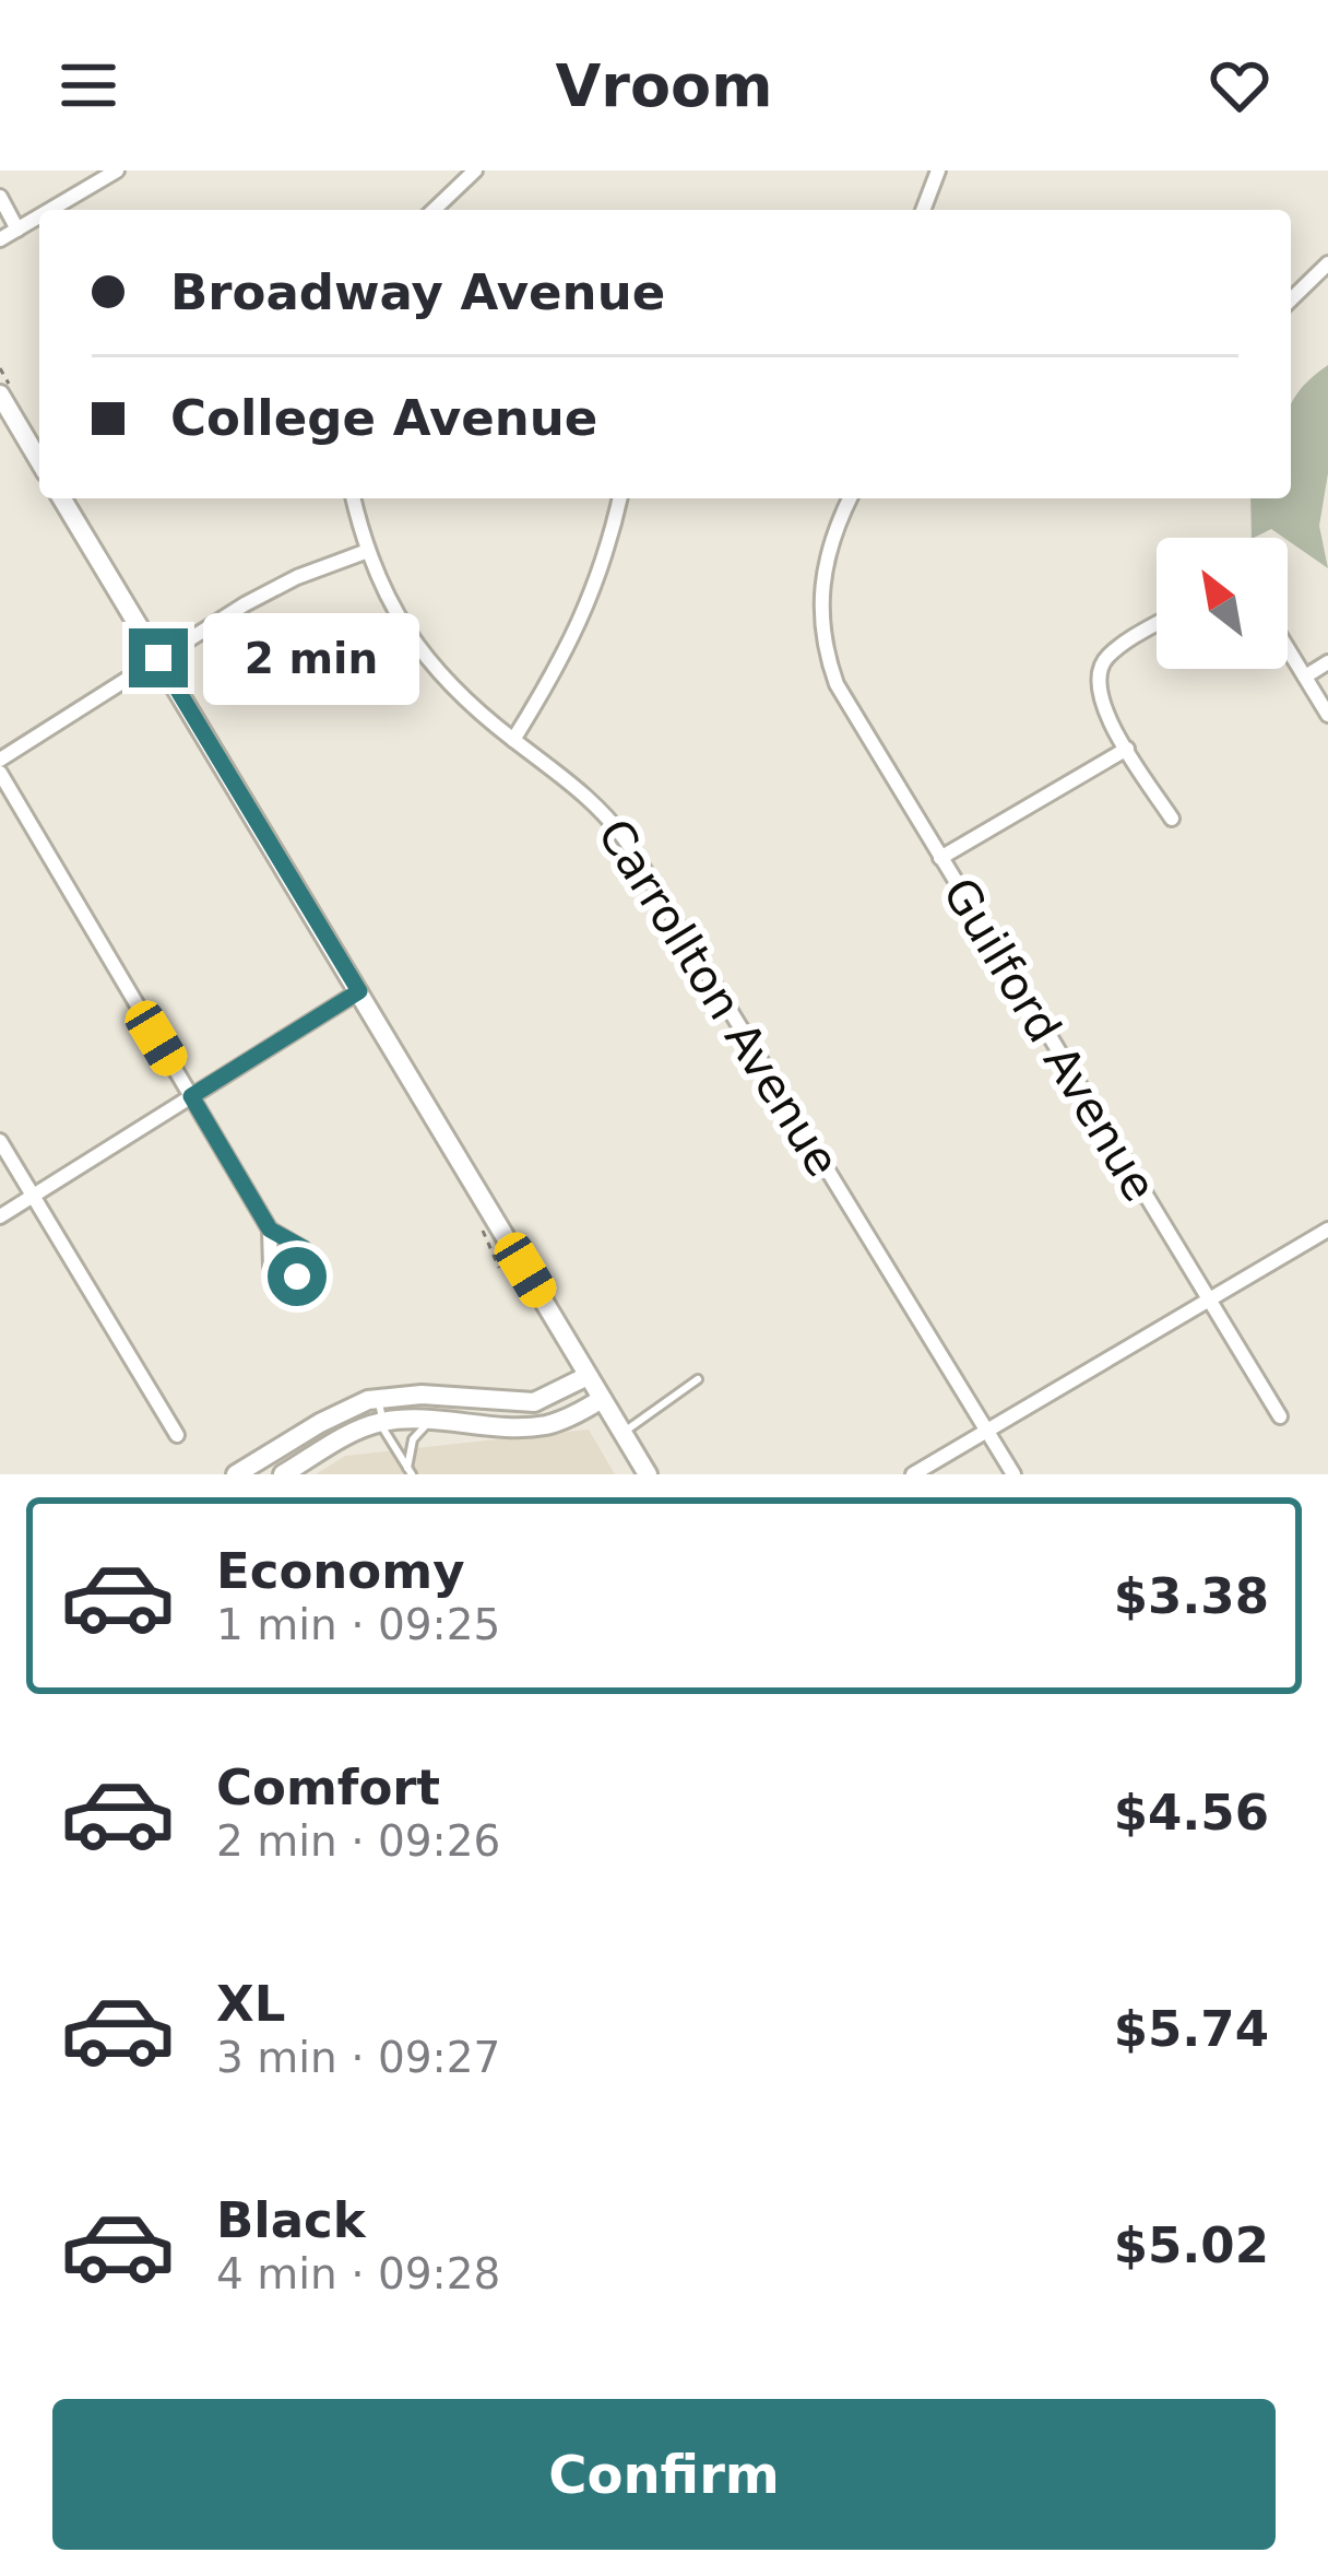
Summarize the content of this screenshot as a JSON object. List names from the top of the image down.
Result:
{
  "streets": {
    "street": ["Carrollton Avenue", "Guilford Avenue"]
  },
  "north": "top left",
  "page": {
    "header": "Vroom",
    "banner": ["Broadway Avenue", "College Avenue"],
    "bubble": "2 min",
    "list": [
      {
        "name": "Economy",
        "note": "1 min · 09:25",
        "value": "$3.38"
      },
      {
        "name": "Comfort",
        "note": "2 min · 09:26",
        "value": "$4.56"
      },
      {
        "name": "XL",
        "note": "3 min · 09:27",
        "value": "$5.74"
      },
      {
        "name": "Black",
        "note": "4 min · 09:28",
        "value": "$5.02"
      }
    ],
    "buttons": "Confirm"
  }
}
